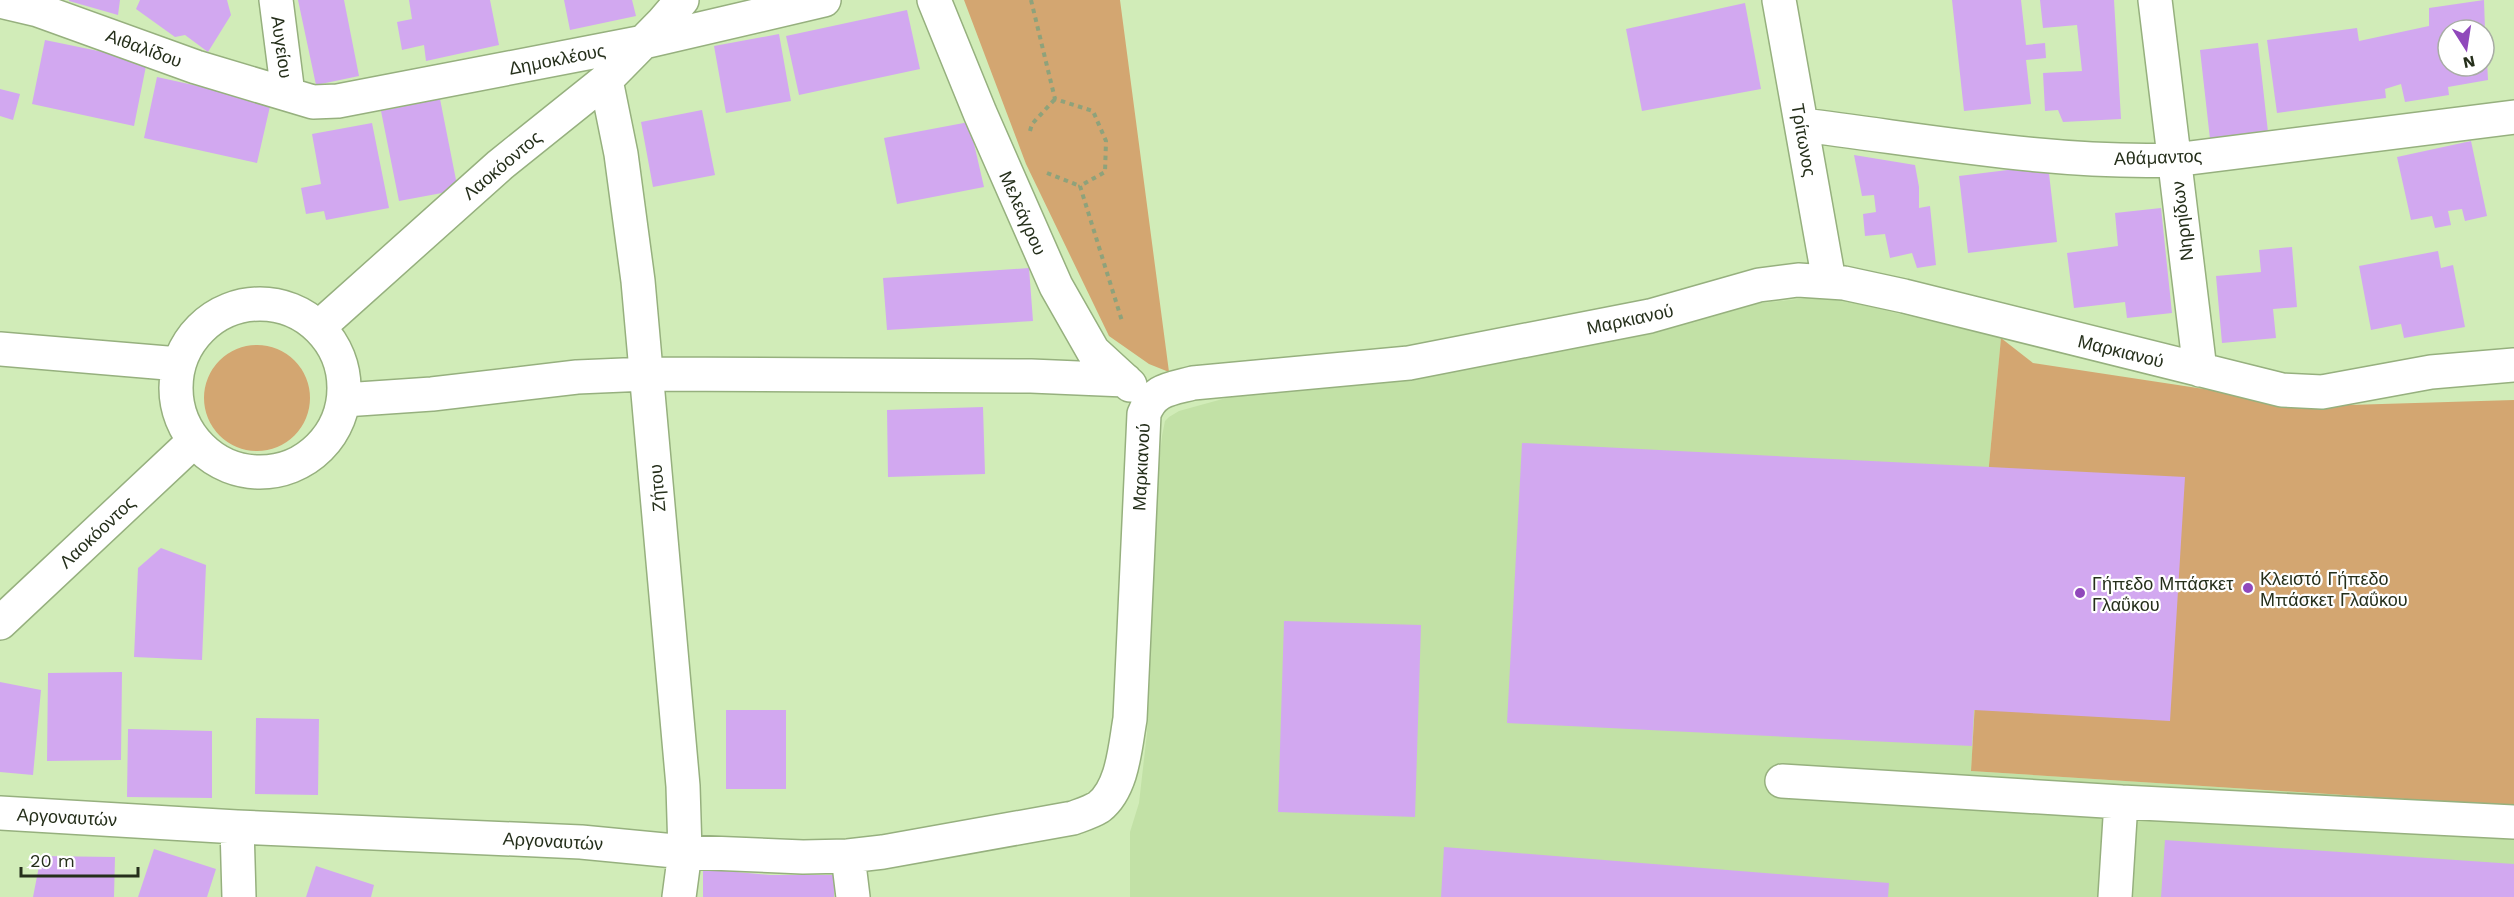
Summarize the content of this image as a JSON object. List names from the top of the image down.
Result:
{
  "streets": {
    "street": [
      "Αυγείου",
      "Αιθαλίδου",
      "Δημοκλέους",
      "Τρίτωνος",
      "Αθάμαντος",
      "Λαοκόοντος",
      "Μελεάγρου",
      "Νηρηίδων",
      "Μαρκιανού",
      "Ζήτου",
      "Αργοναυτών"
    ]
  },
  "crossings": [
    ["Αυγείου", "Αιθαλίδου"],
    ["Αυγείου", "Δημοκλέους"],
    ["Αιθαλίδου", "Δημοκλέους"],
    ["Δημοκλέους", "Λαοκόοντος"],
    ["Τρίτωνος", "Αθάμαντος"],
    ["Τρίτωνος", "Μαρκιανού"],
    ["Αθάμαντος", "Νηρηίδων"],
    ["Λαοκόοντος", "Ζήτου"],
    ["Μελεάγρου", "Μαρκιανού"],
    ["Νηρηίδων", "Μαρκιανού"],
    ["Μαρκιανού", "Αργοναυτών"],
    ["Ζήτου", "Αργοναυτών"]
  ],
  "places": ["Κλειστό Γήπεδο Μπάσκετ Γλαΰκου", "Γήπεδο Μπάσκετ Γλαΰκου"],
  "scale_bar": "20 m",
  "north": "bottom"
}
